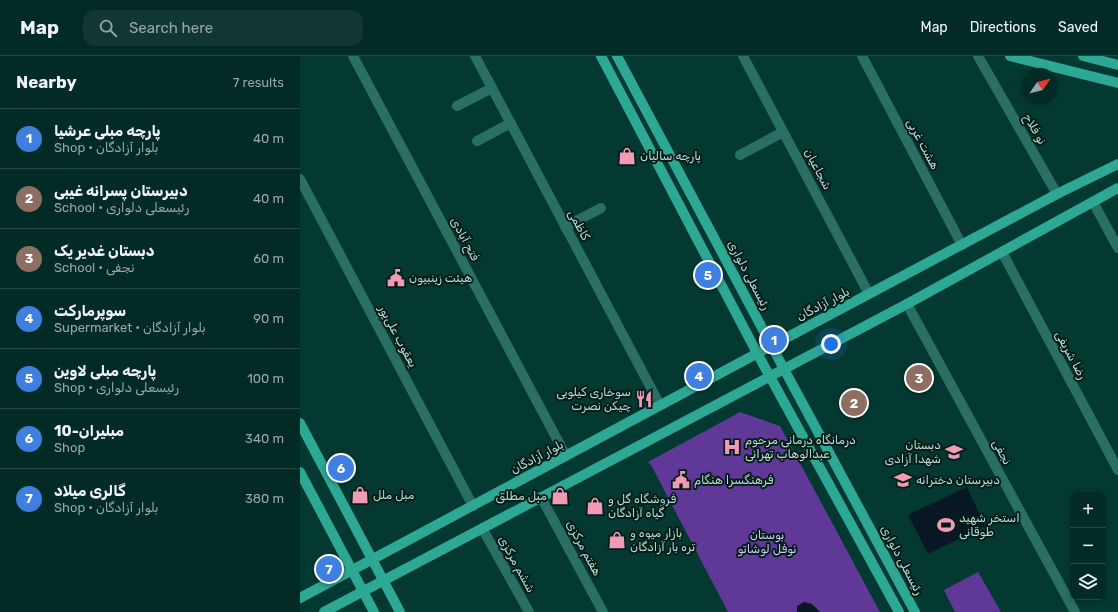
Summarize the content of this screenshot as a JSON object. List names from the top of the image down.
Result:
{
  "streets": {
    "main road": ["رئیسعلی دلواری", "بلوار آزادگان"],
    "street": [
      "نو فلاح",
      "هشت غربی",
      "شجاعیان",
      "کاظمی",
      "فتح آبادی",
      "یعقوب علی‌پور",
      "رضا شریفی",
      "نجفی",
      "هفتم مرکزی",
      "ششم مرکزی"
    ]
  },
  "crossings": [
    ["نو فلاح", "بلوار آزادگان"],
    ["هشت غربی", "بلوار آزادگان"],
    ["شجاعیان", "بلوار آزادگان"],
    ["کاظمی", "بلوار آزادگان"],
    ["فتح آبادی", "بلوار آزادگان"],
    ["رئیسعلی دلواری", "بلوار آزادگان"],
    ["بلوار آزادگان", "یعقوب علی‌پور"]
  ],
  "parks": ["بوستان نوفل لوشاتو"],
  "places": {
    "shop": [
      "پارچه سالیان",
      "مبل ملل",
      "مبل مطلق",
      "فروشگاه گل و گیاه آزادگان",
      "بازار میوه و تره بار آزادگان"
    ],
    "public building": ["هیئت زینبیون", "فرهنگسرا هنگام"],
    "restaurant": ["سوخاری کیلویی چیکن نصرت"],
    "hospital": ["درمانگاه درمانی مرحوم عبدالوهاب تهرانی"],
    "school or university": ["دبستان شهدا آزادی", "دبیرستان دخترانه"],
    "sports": ["استخر شهید طوقانی"]
  },
  "north": "top right",
  "page": {
    "header": "Map",
    "search": "Search here",
    "nav": ["Map", "Directions", "Saved"],
    "heading": ["Nearby", "7 results"],
    "list": [
      {
        "mark": "1",
        "name": "پارچه مبلی عرشیا",
        "note": "Shop · بلوار آزادگان",
        "value": "40 m"
      },
      {
        "mark": "2",
        "name": "دبیرستان پسرانه غیبی",
        "note": "School · رئیسعلی دلواری",
        "value": "40 m"
      },
      {
        "mark": "3",
        "name": "دبستان غدیر یک",
        "note": "School · نجفی",
        "value": "60 m"
      },
      {
        "mark": "4",
        "name": "سوپرمارکت",
        "note": "Supermarket · بلوار آزادگان",
        "value": "90 m"
      },
      {
        "mark": "5",
        "name": "پارچه مبلی لاوین",
        "note": "Shop · رئیسعلی دلواری",
        "value": "100 m"
      },
      {
        "mark": "6",
        "name": "مبلیران-10",
        "note": "Shop",
        "value": "340 m"
      },
      {
        "mark": "7",
        "name": "گالری میلاد",
        "note": "Shop · بلوار آزادگان",
        "value": "380 m"
      }
    ],
    "pins": [
      "5",
      "1",
      "4",
      "3",
      "2",
      "6",
      "7"
    ],
    "map_buttons": ["+", "−"]
  }
}
